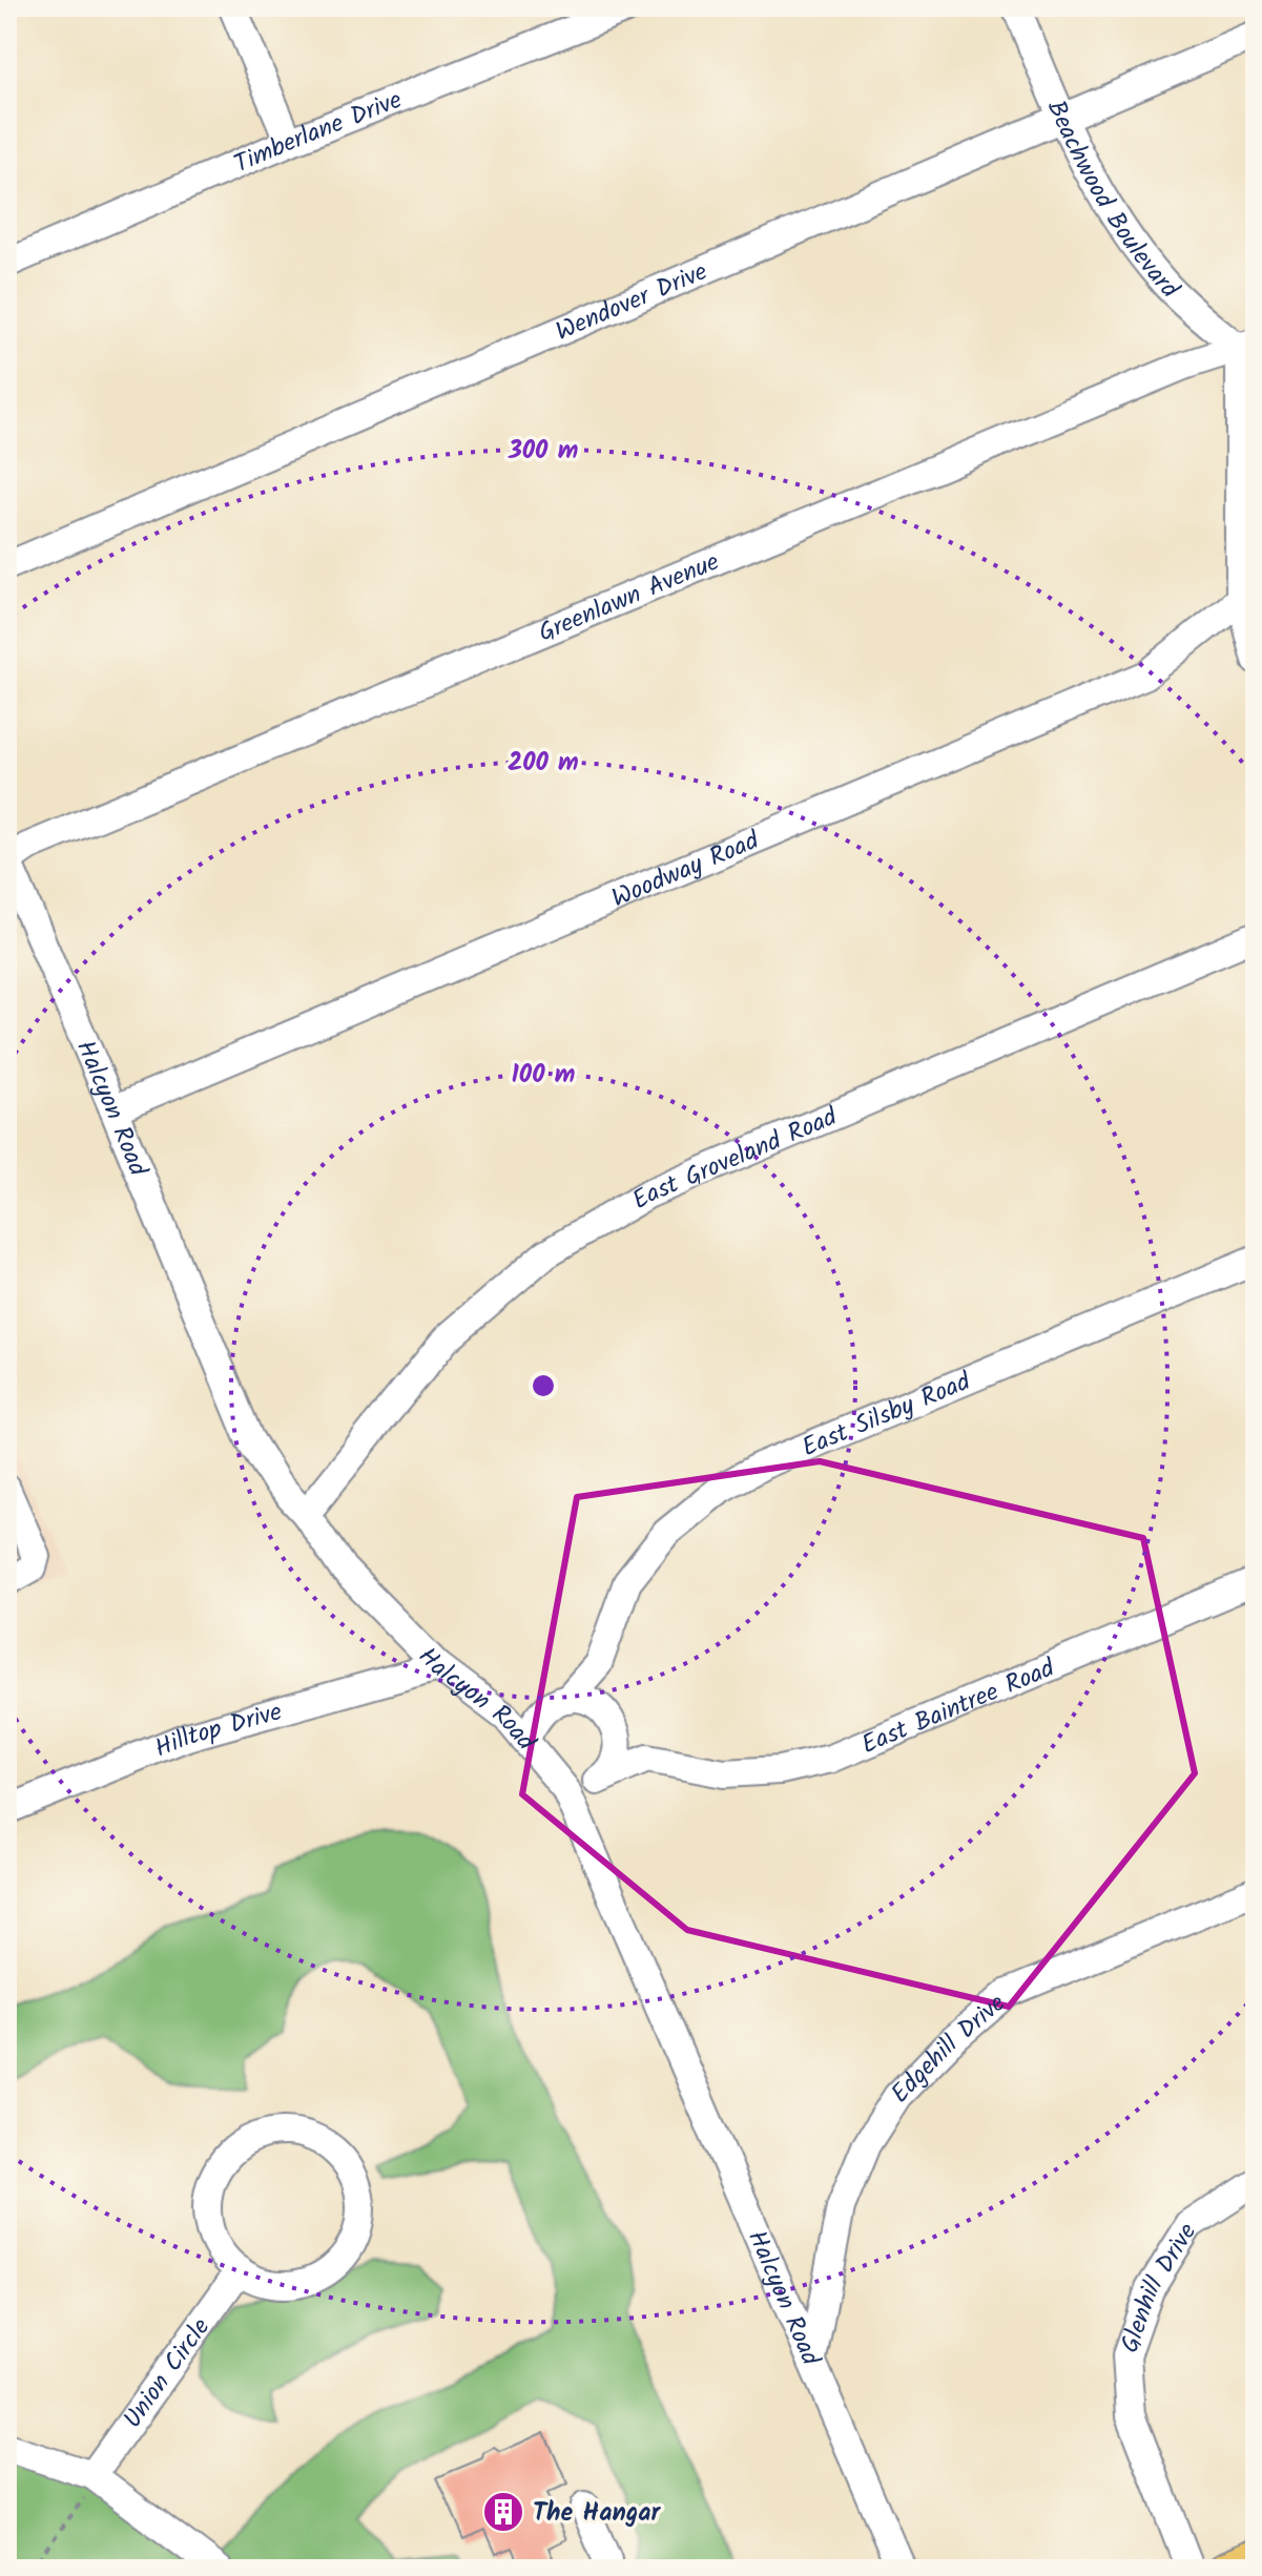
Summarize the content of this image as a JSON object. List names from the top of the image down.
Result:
{
  "streets": {
    "street": [
      "Timberlane Drive",
      "Beachwood Boulevard",
      "Wendover Drive",
      "Greenlawn Avenue",
      "Woodway Road",
      "Halcyon Road",
      "East Groveland Road",
      "East Silsby Road",
      "East Baintree Road",
      "Hilltop Drive",
      "Edgehill Drive",
      "Glenhill Drive",
      "Union Circle"
    ]
  },
  "crossings": [
    ["Beachwood Boulevard", "Wendover Drive"],
    ["Beachwood Boulevard", "Greenlawn Avenue"],
    ["Greenlawn Avenue", "Halcyon Road"],
    ["Woodway Road", "Halcyon Road"],
    ["Halcyon Road", "East Groveland Road"],
    ["Halcyon Road", "East Silsby Road"],
    ["Halcyon Road", "Hilltop Drive"],
    ["Halcyon Road", "Edgehill Drive"]
  ],
  "places": {
    "building": ["The Hangar"]
  },
  "rings": ["300 m", "200 m", "100 m"]
}
